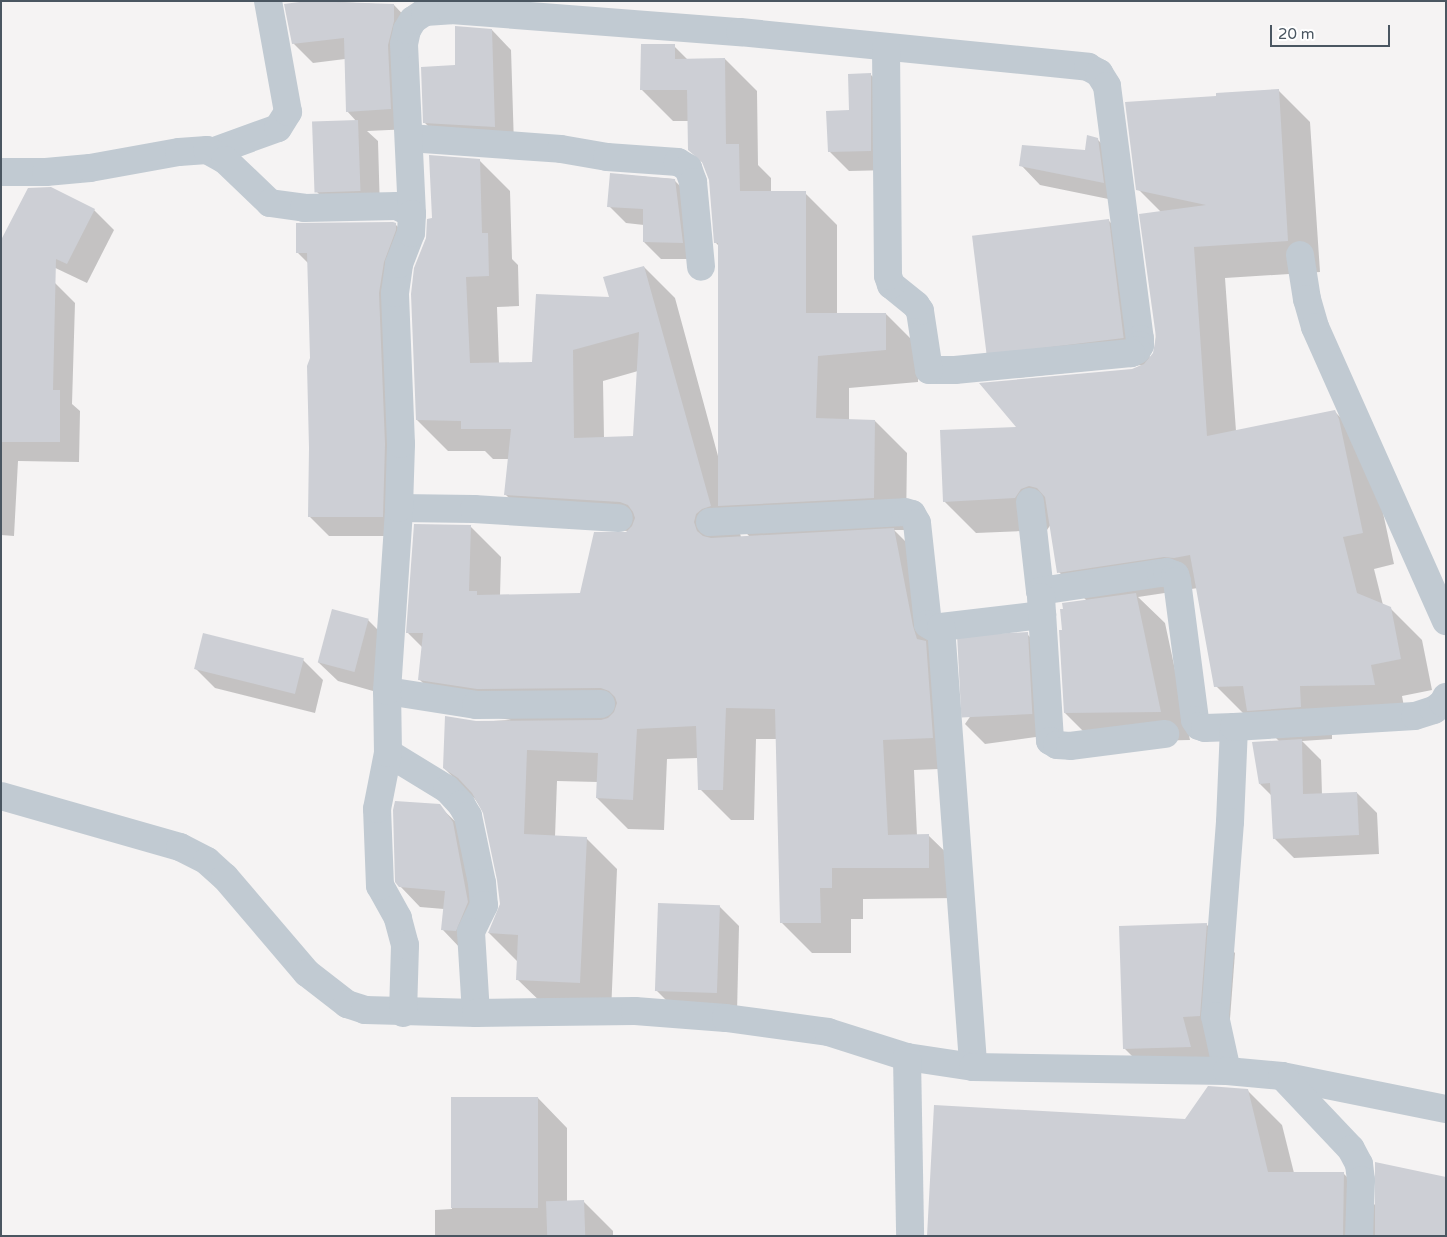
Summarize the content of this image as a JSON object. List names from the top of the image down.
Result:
{
  "scale_bar": "20 m"
}
